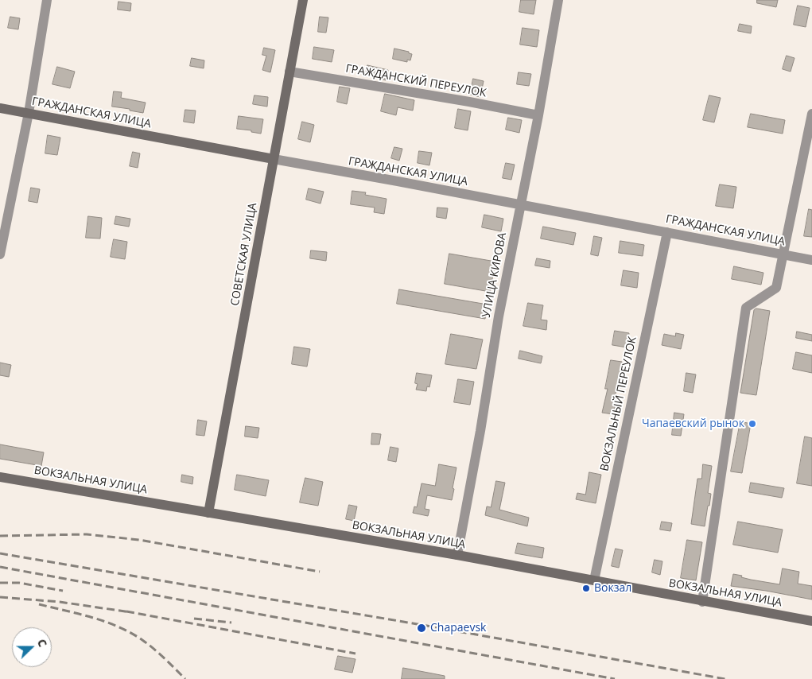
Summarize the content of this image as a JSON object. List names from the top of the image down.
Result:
{
  "streets": {
    "street": [
      "ГРАЖДАНСКИЙ ПЕРЕУЛОК",
      "ГРАЖДАНСКАЯ УЛИЦА",
      "СОВЕТСКАЯ УЛИЦА",
      "УЛИЦА КИРОВА",
      "ВОКЗАЛЬНЫЙ ПЕРЕУЛОК",
      "ВОКЗАЛЬНАЯ УЛИЦА"
    ]
  },
  "crossings": [
    ["ГРАЖДАНСКИЙ ПЕРЕУЛОК", "СОВЕТСКАЯ УЛИЦА"],
    ["ГРАЖДАНСКИЙ ПЕРЕУЛОК", "УЛИЦА КИРОВА"],
    ["ГРАЖДАНСКАЯ УЛИЦА", "СОВЕТСКАЯ УЛИЦА"],
    ["ГРАЖДАНСКАЯ УЛИЦА", "УЛИЦА КИРОВА"],
    ["ГРАЖДАНСКАЯ УЛИЦА", "ВОКЗАЛЬНЫЙ ПЕРЕУЛОК"],
    ["СОВЕТСКАЯ УЛИЦА", "ВОКЗАЛЬНАЯ УЛИЦА"],
    ["УЛИЦА КИРОВА", "ВОКЗАЛЬНАЯ УЛИЦА"],
    ["ВОКЗАЛЬНЫЙ ПЕРЕУЛОК", "ВОКЗАЛЬНАЯ УЛИЦА"]
  ],
  "places": ["Чапаевский рынок", "Вокзал", "Chapaevsk"],
  "north": "right"
}
